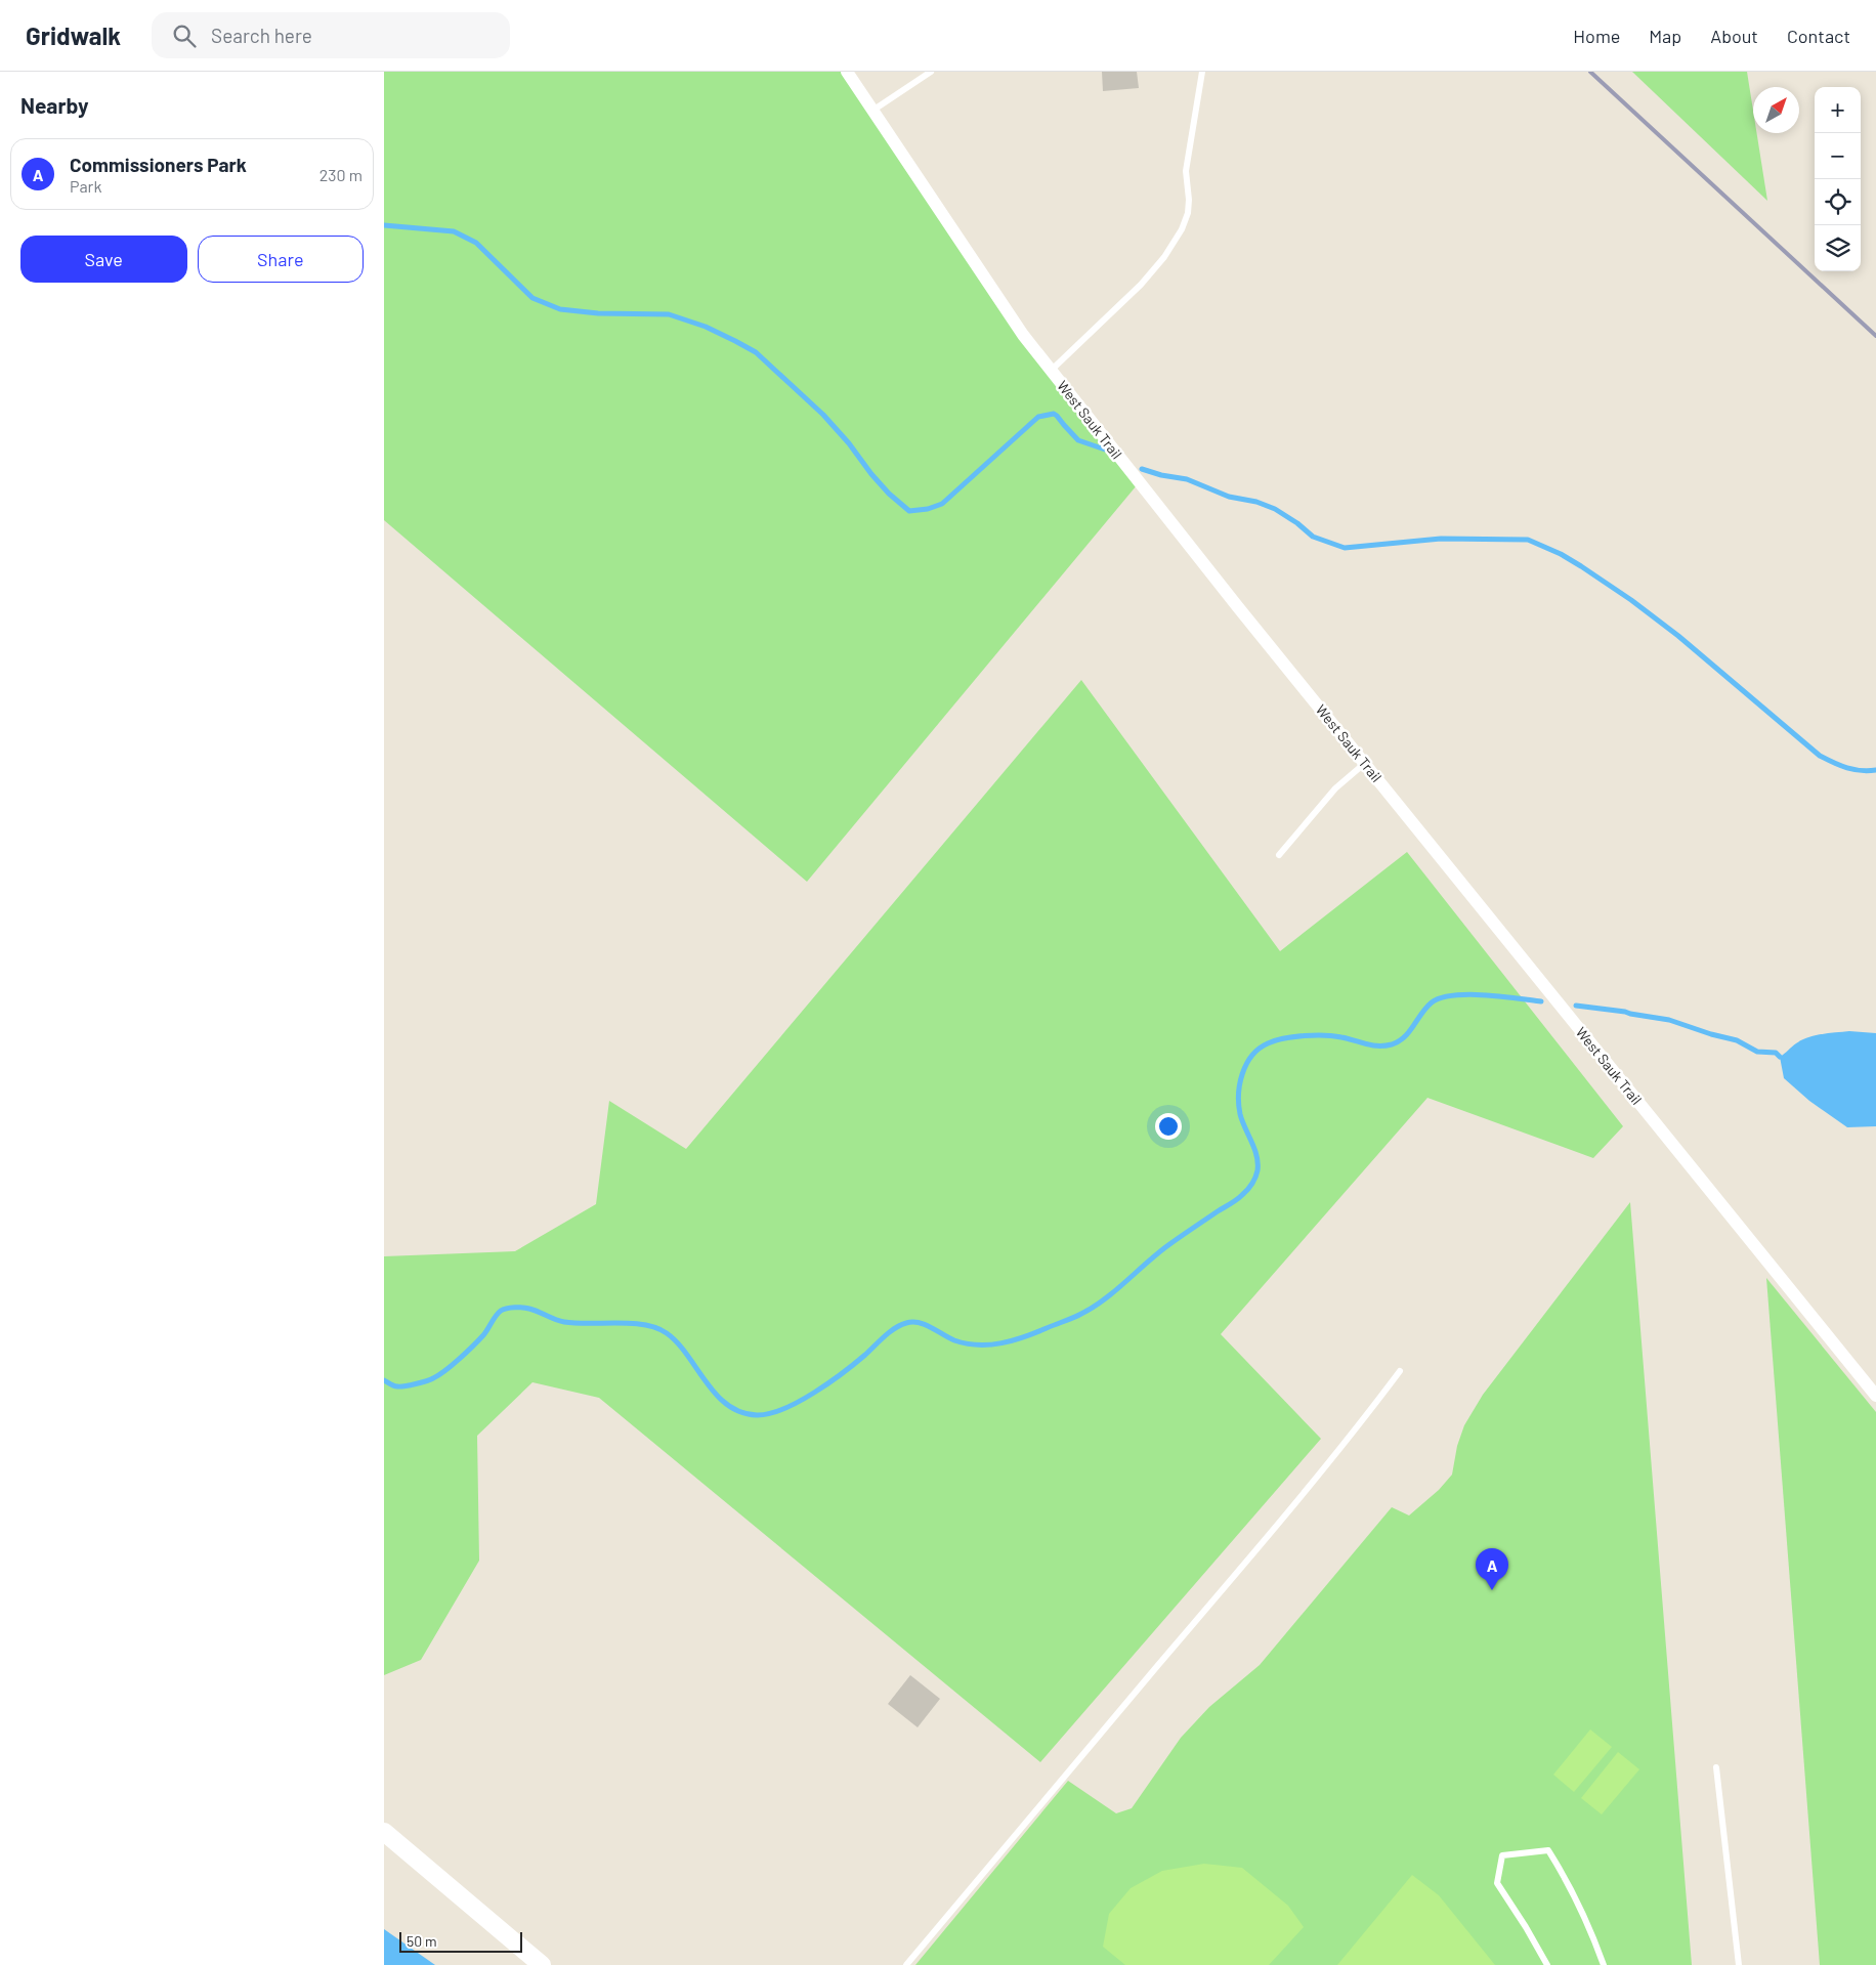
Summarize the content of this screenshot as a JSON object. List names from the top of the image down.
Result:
{
  "streets": {
    "street": ["West Sauk Trail"]
  },
  "scale_bar": "50 m",
  "north": "top right",
  "page": {
    "header": "Gridwalk",
    "search": "Search here",
    "nav": [
      "Home",
      "Map",
      "About",
      "Contact"
    ],
    "heading": "Nearby",
    "map_buttons": ["+", "−"],
    "list": [
      {
        "mark": "A",
        "name": "Commissioners Park",
        "note": "Park",
        "value": "230 m"
      }
    ],
    "buttons": ["Save", "Share"],
    "pins": "A",
    "scale": "50 m"
  }
}
